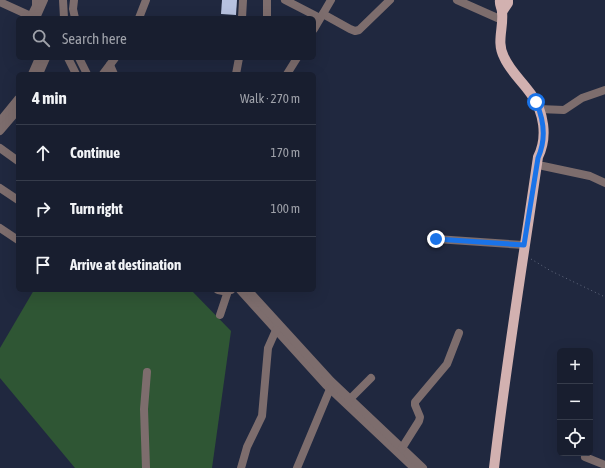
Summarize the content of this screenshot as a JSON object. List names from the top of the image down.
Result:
{
  "page": {
    "search": "Search here",
    "heading": ["4 min", "Walk · 270 m"],
    "list": [
      ["Continue", "170 m"],
      ["Turn right", "100 m"],
      "Arrive at destination"
    ],
    "map_buttons": ["+", "−"]
  }
}
